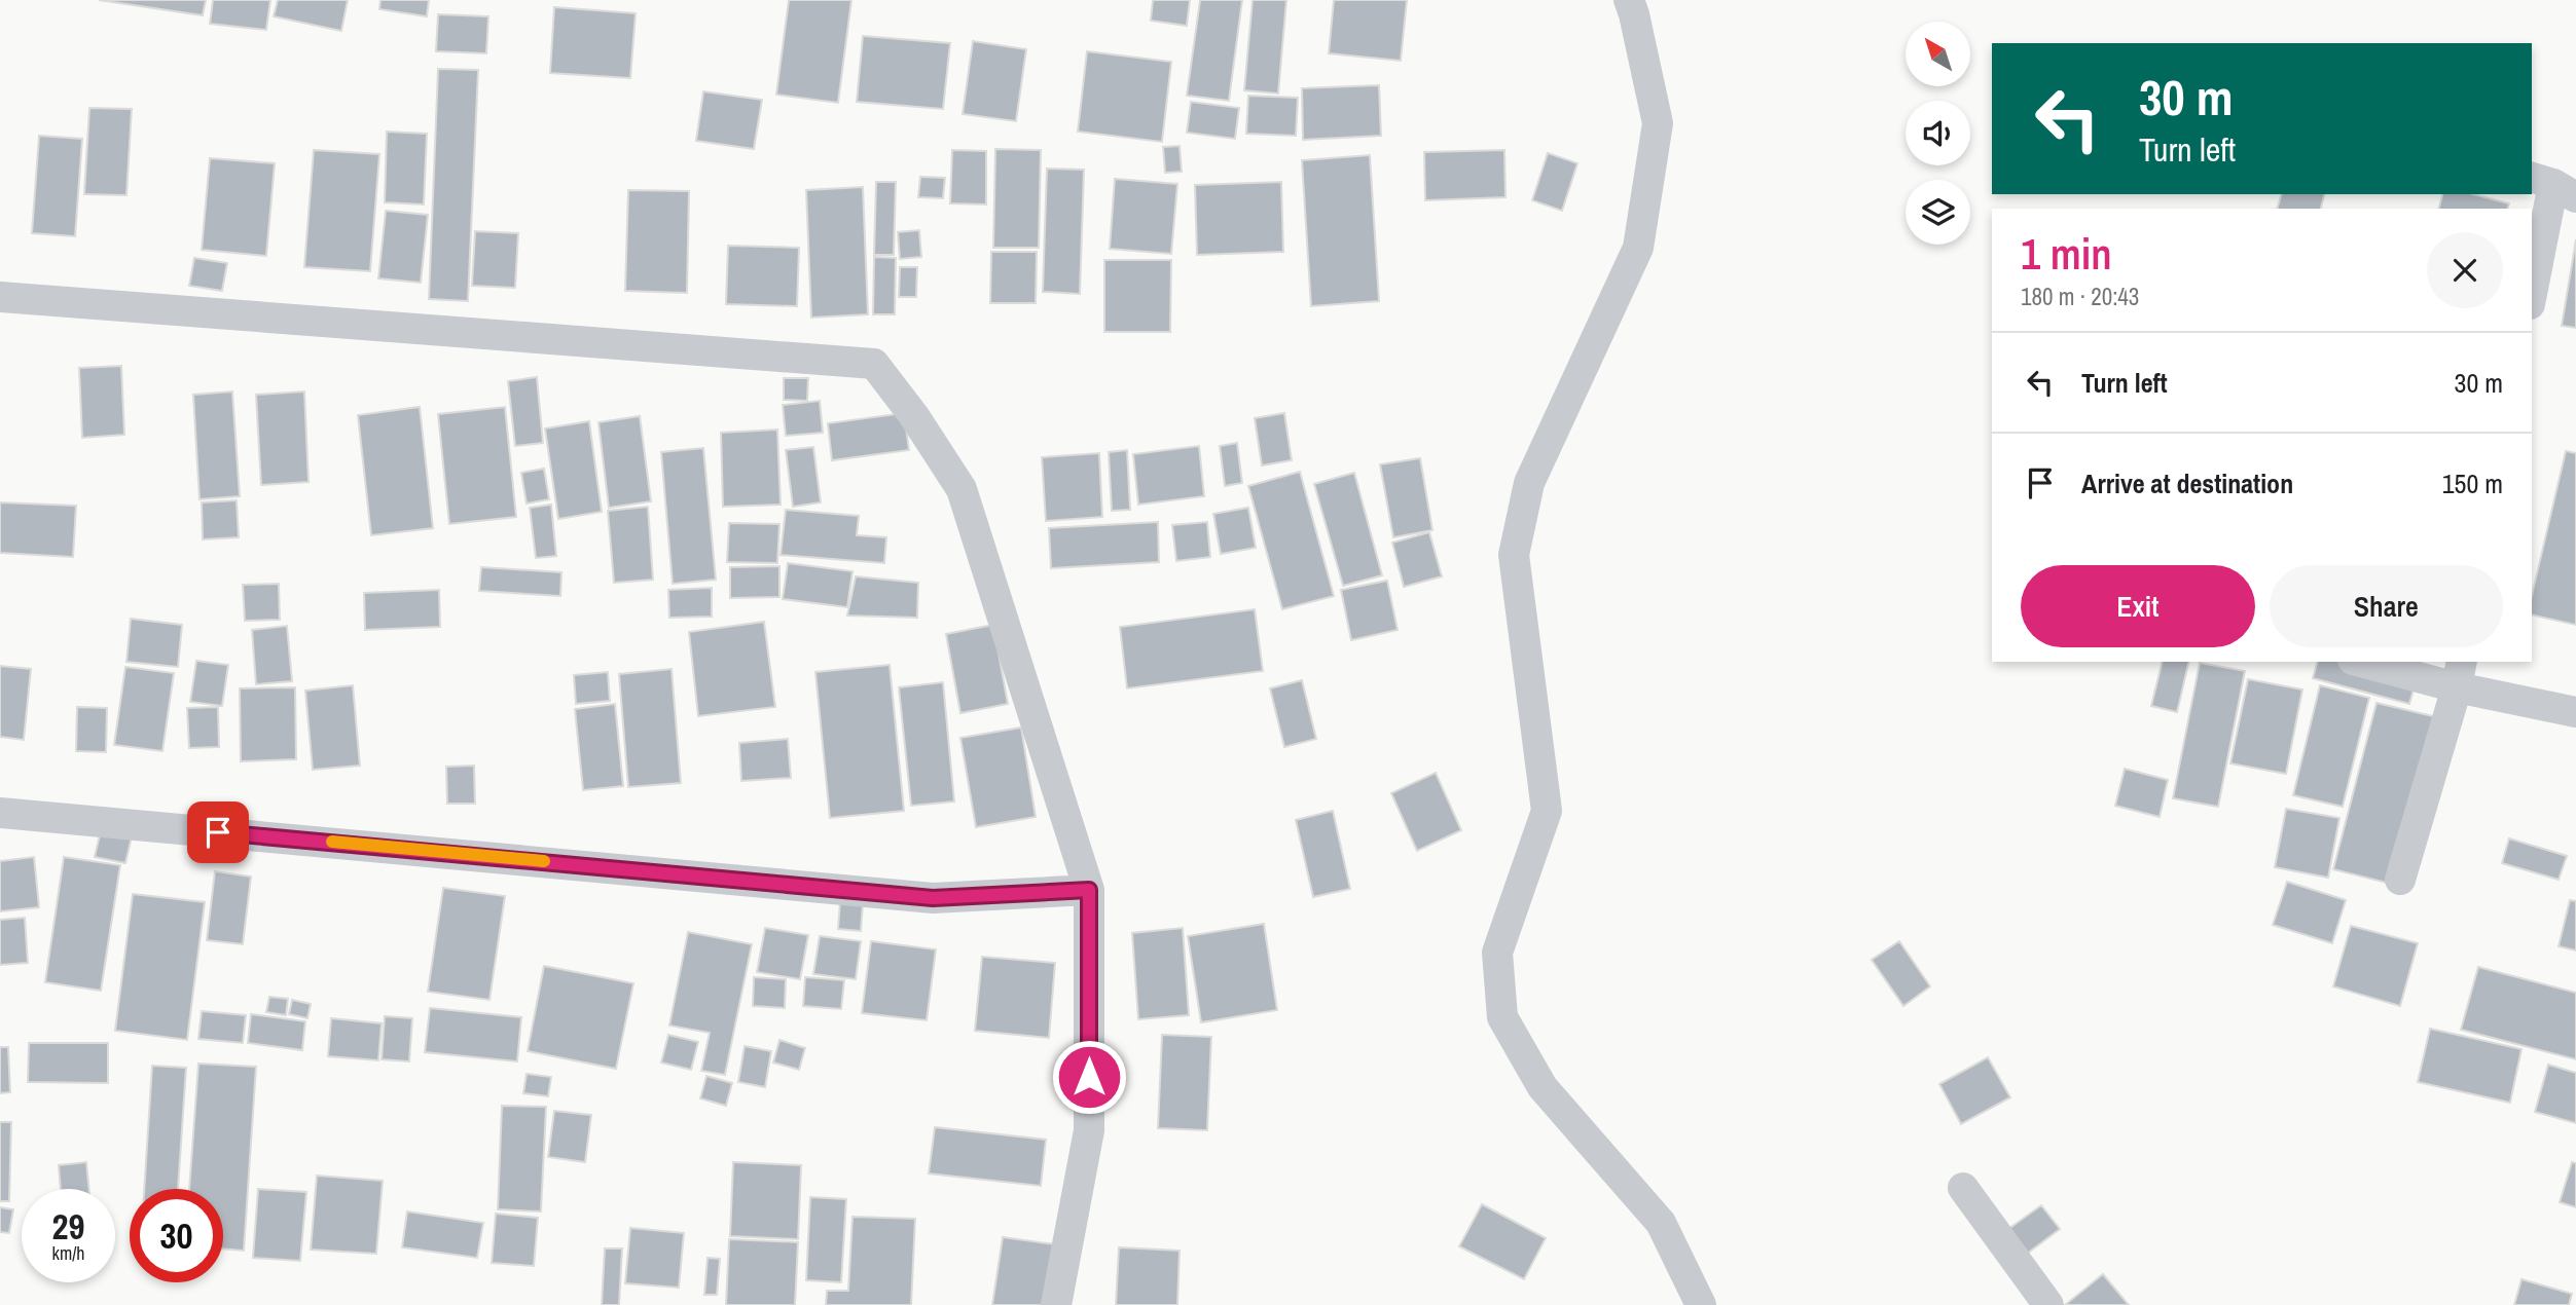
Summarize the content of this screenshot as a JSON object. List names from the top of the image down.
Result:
{
  "north": "top left",
  "page": {
    "turn": ["30 m", "Turn left"],
    "heading": ["1 min", "180 m · 20:43"],
    "list": [
      {
        "name": "Turn left",
        "value": "30 m"
      },
      {
        "name": "Arrive at destination",
        "value": "150 m"
      }
    ],
    "buttons": ["Exit", "Share"],
    "speed": "29 km/h",
    "limit": "30"
  }
}
